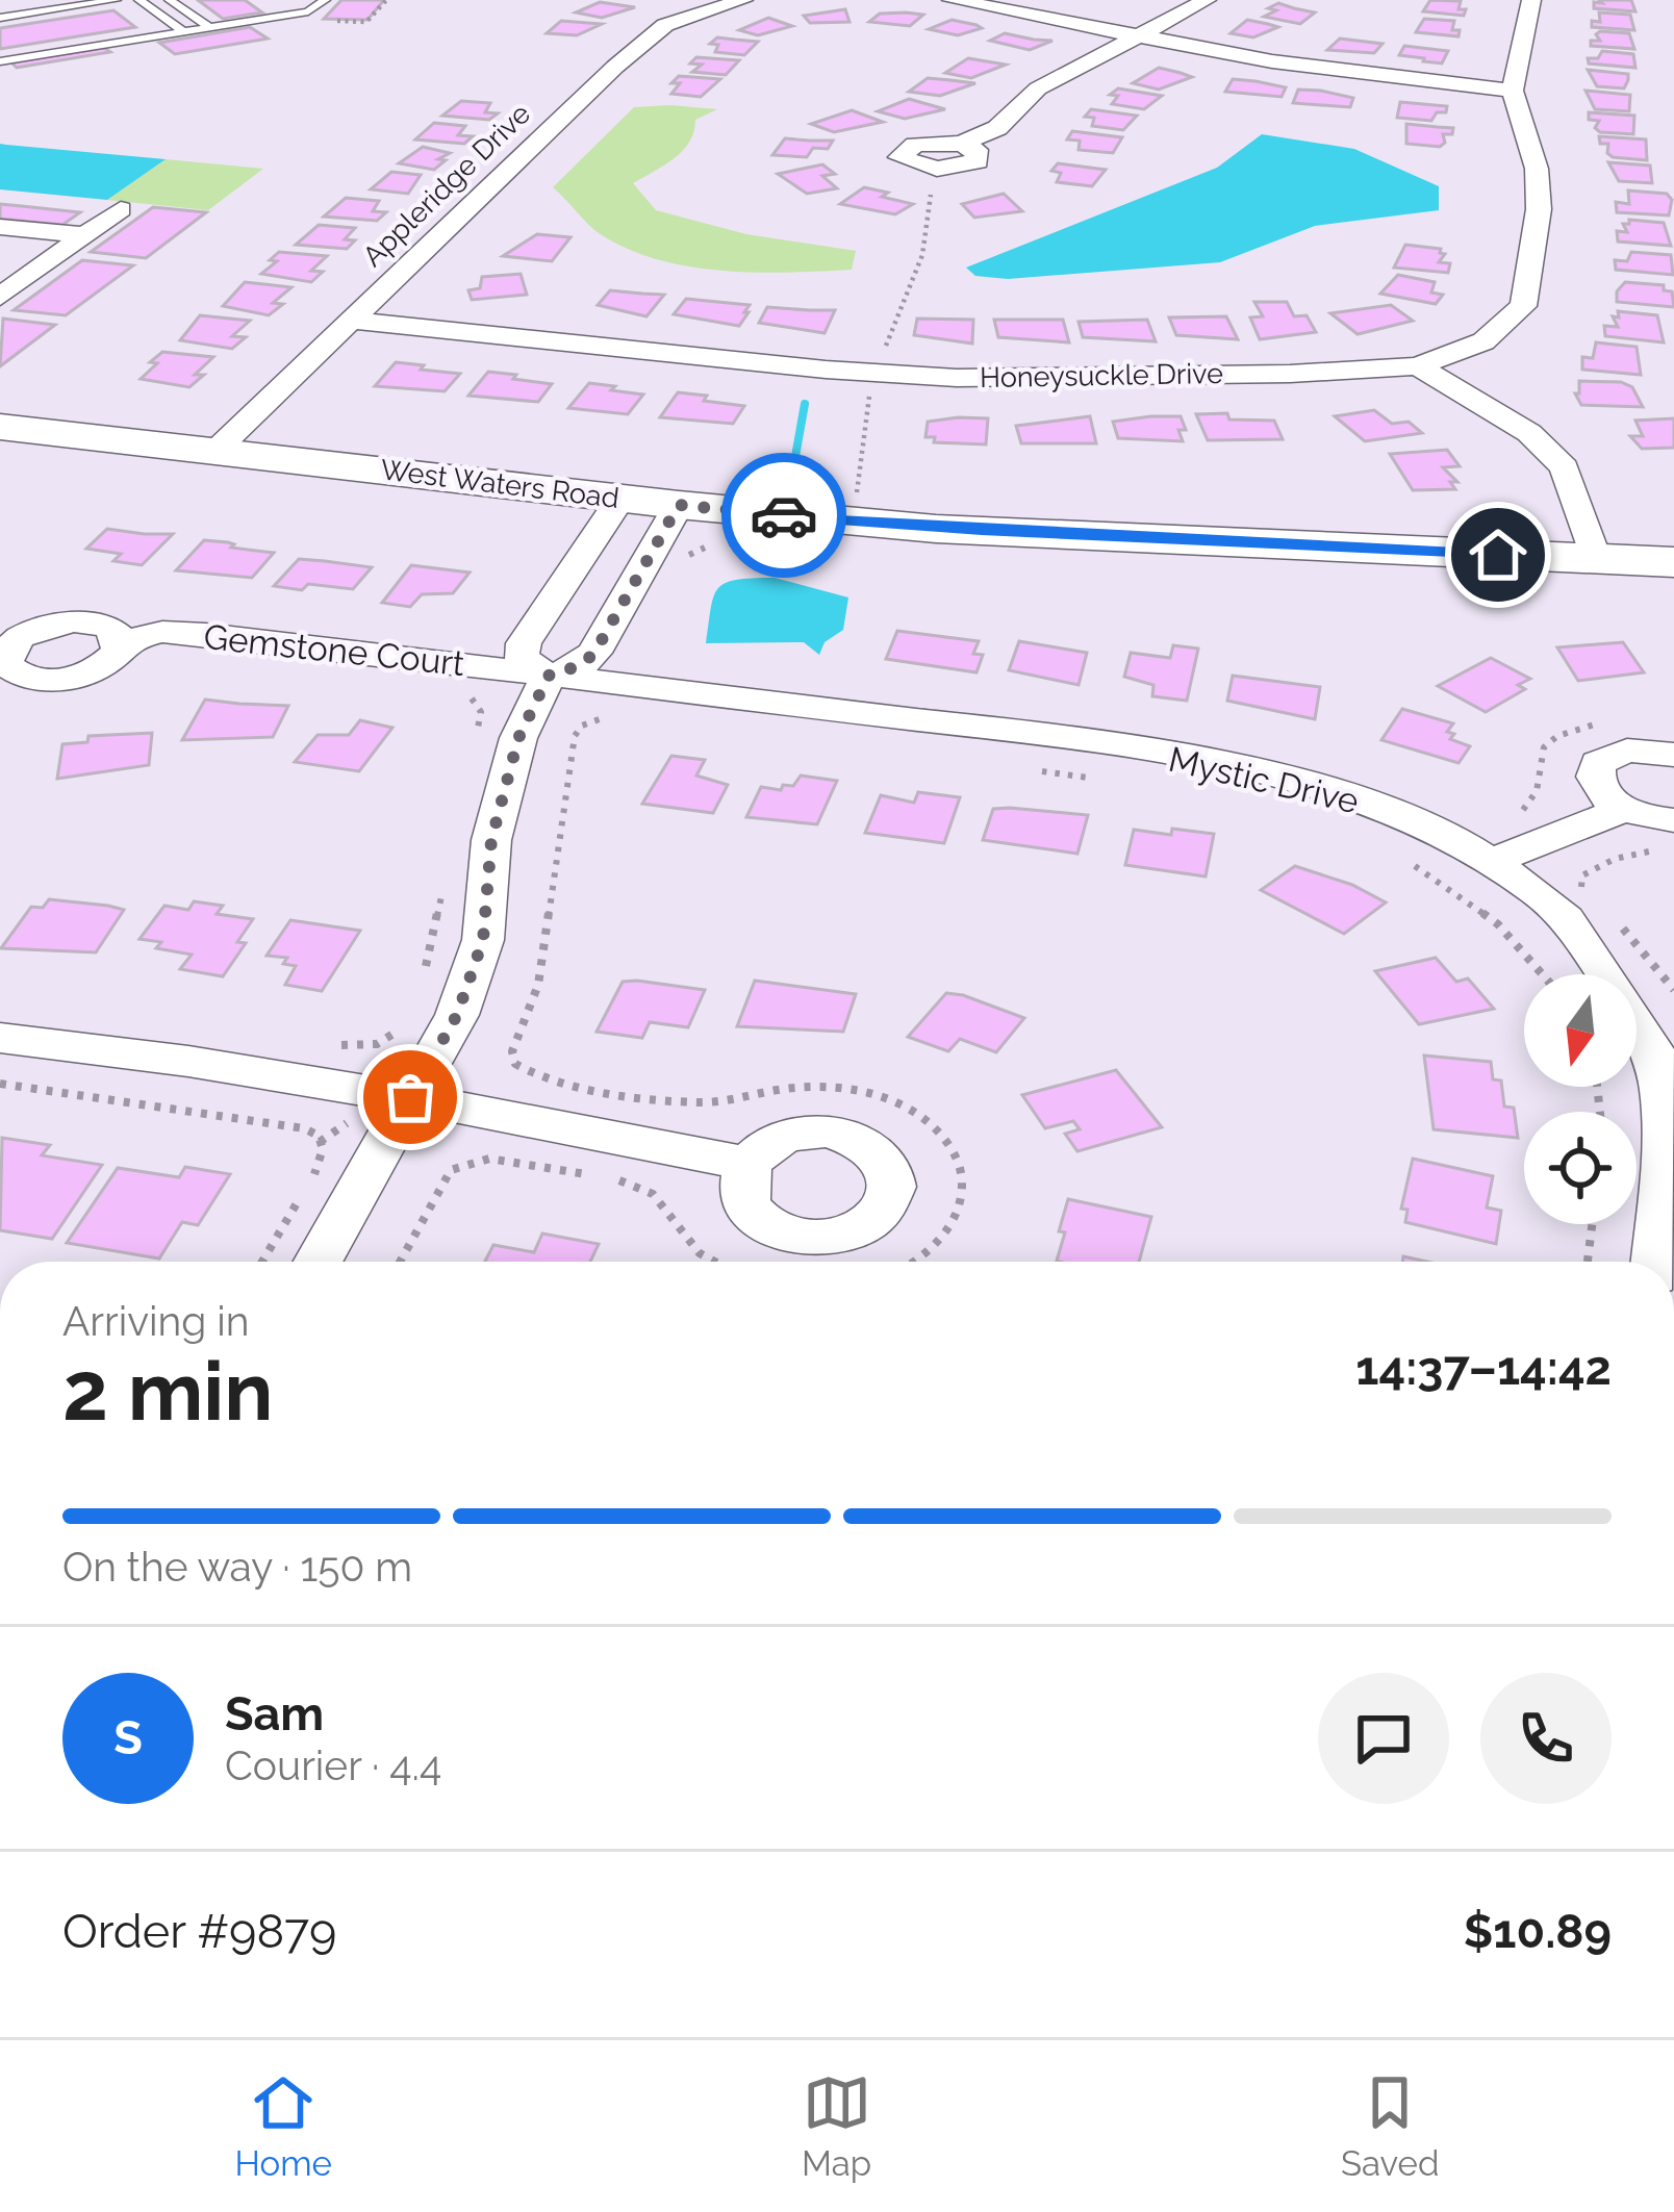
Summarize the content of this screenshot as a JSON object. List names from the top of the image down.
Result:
{
  "streets": {
    "street": [
      "Appleridge Drive",
      "Honeysuckle Drive",
      "West Waters Road",
      "Gemstone Court",
      "Mystic Drive"
    ]
  },
  "crossings": [
    ["Appleridge Drive", "Honeysuckle Drive"],
    ["Appleridge Drive", "West Waters Road"],
    ["Gemstone Court", "Mystic Drive"]
  ],
  "north": "bottom",
  "page": {
    "heading": ["2 min", "Arriving in", "14:37–14:42"],
    "panel": [
      "Sam",
      "Courier · 4.4",
      "Order #9879",
      "$10.89"
    ],
    "bar": "On the way · 150 m",
    "round": "S",
    "tabs": ["Home", "Map", "Saved"]
  }
}
